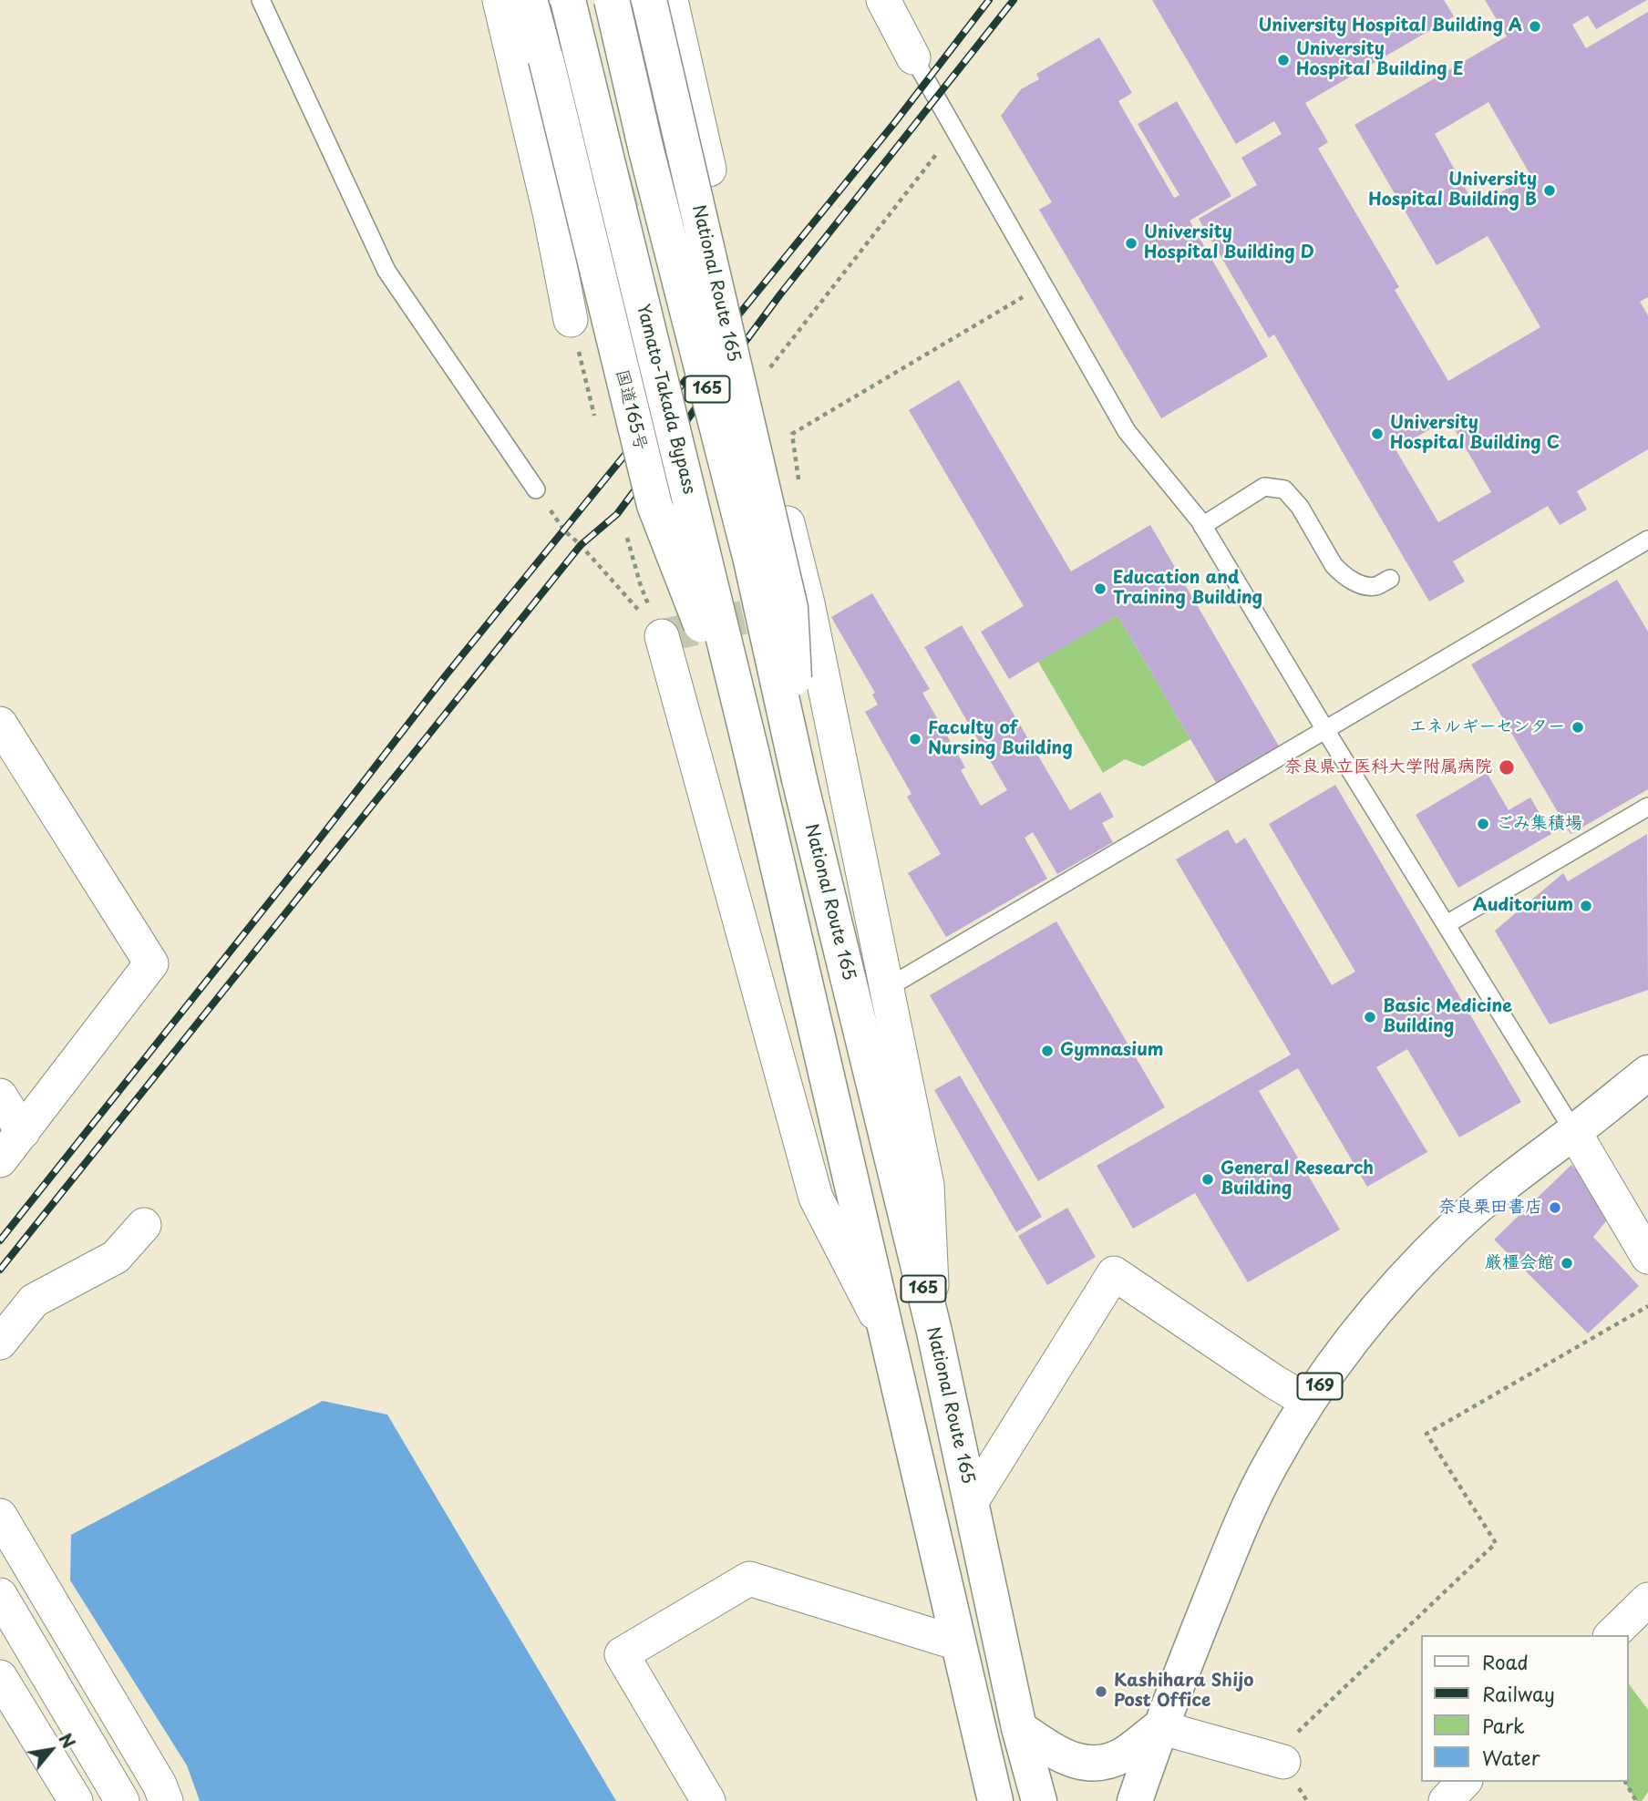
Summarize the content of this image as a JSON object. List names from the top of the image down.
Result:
{
  "streets": {
    "highway": [
      "National Route 165",
      "165",
      "Yamato-Takada Bypass",
      "国道165号",
      "169"
    ]
  },
  "crossings": [
    ["National Route 165", "165"],
    ["165", "Yamato-Takada Bypass"],
    ["Yamato-Takada Bypass", "国道165号"]
  ],
  "places": [
    "University Hospital Building A",
    "University Hospital Building E",
    "University Hospital Building B",
    "University Hospital Building D",
    "University Hospital Building C",
    "Education and Training Building",
    "エネルギーセンター",
    "Faculty of Nursing Building",
    "奈良県立医科大学附属病院",
    "ごみ集積場",
    "Auditorium",
    "Basic Medicine Building",
    "Gymnasium",
    "General Research Building",
    "奈良栗田書店",
    "厳橿会館",
    "Kashihara Shijo Post Office"
  ],
  "legend": [
    "Road",
    "Railway",
    "Park",
    "Water"
  ],
  "north": "top right"
}
